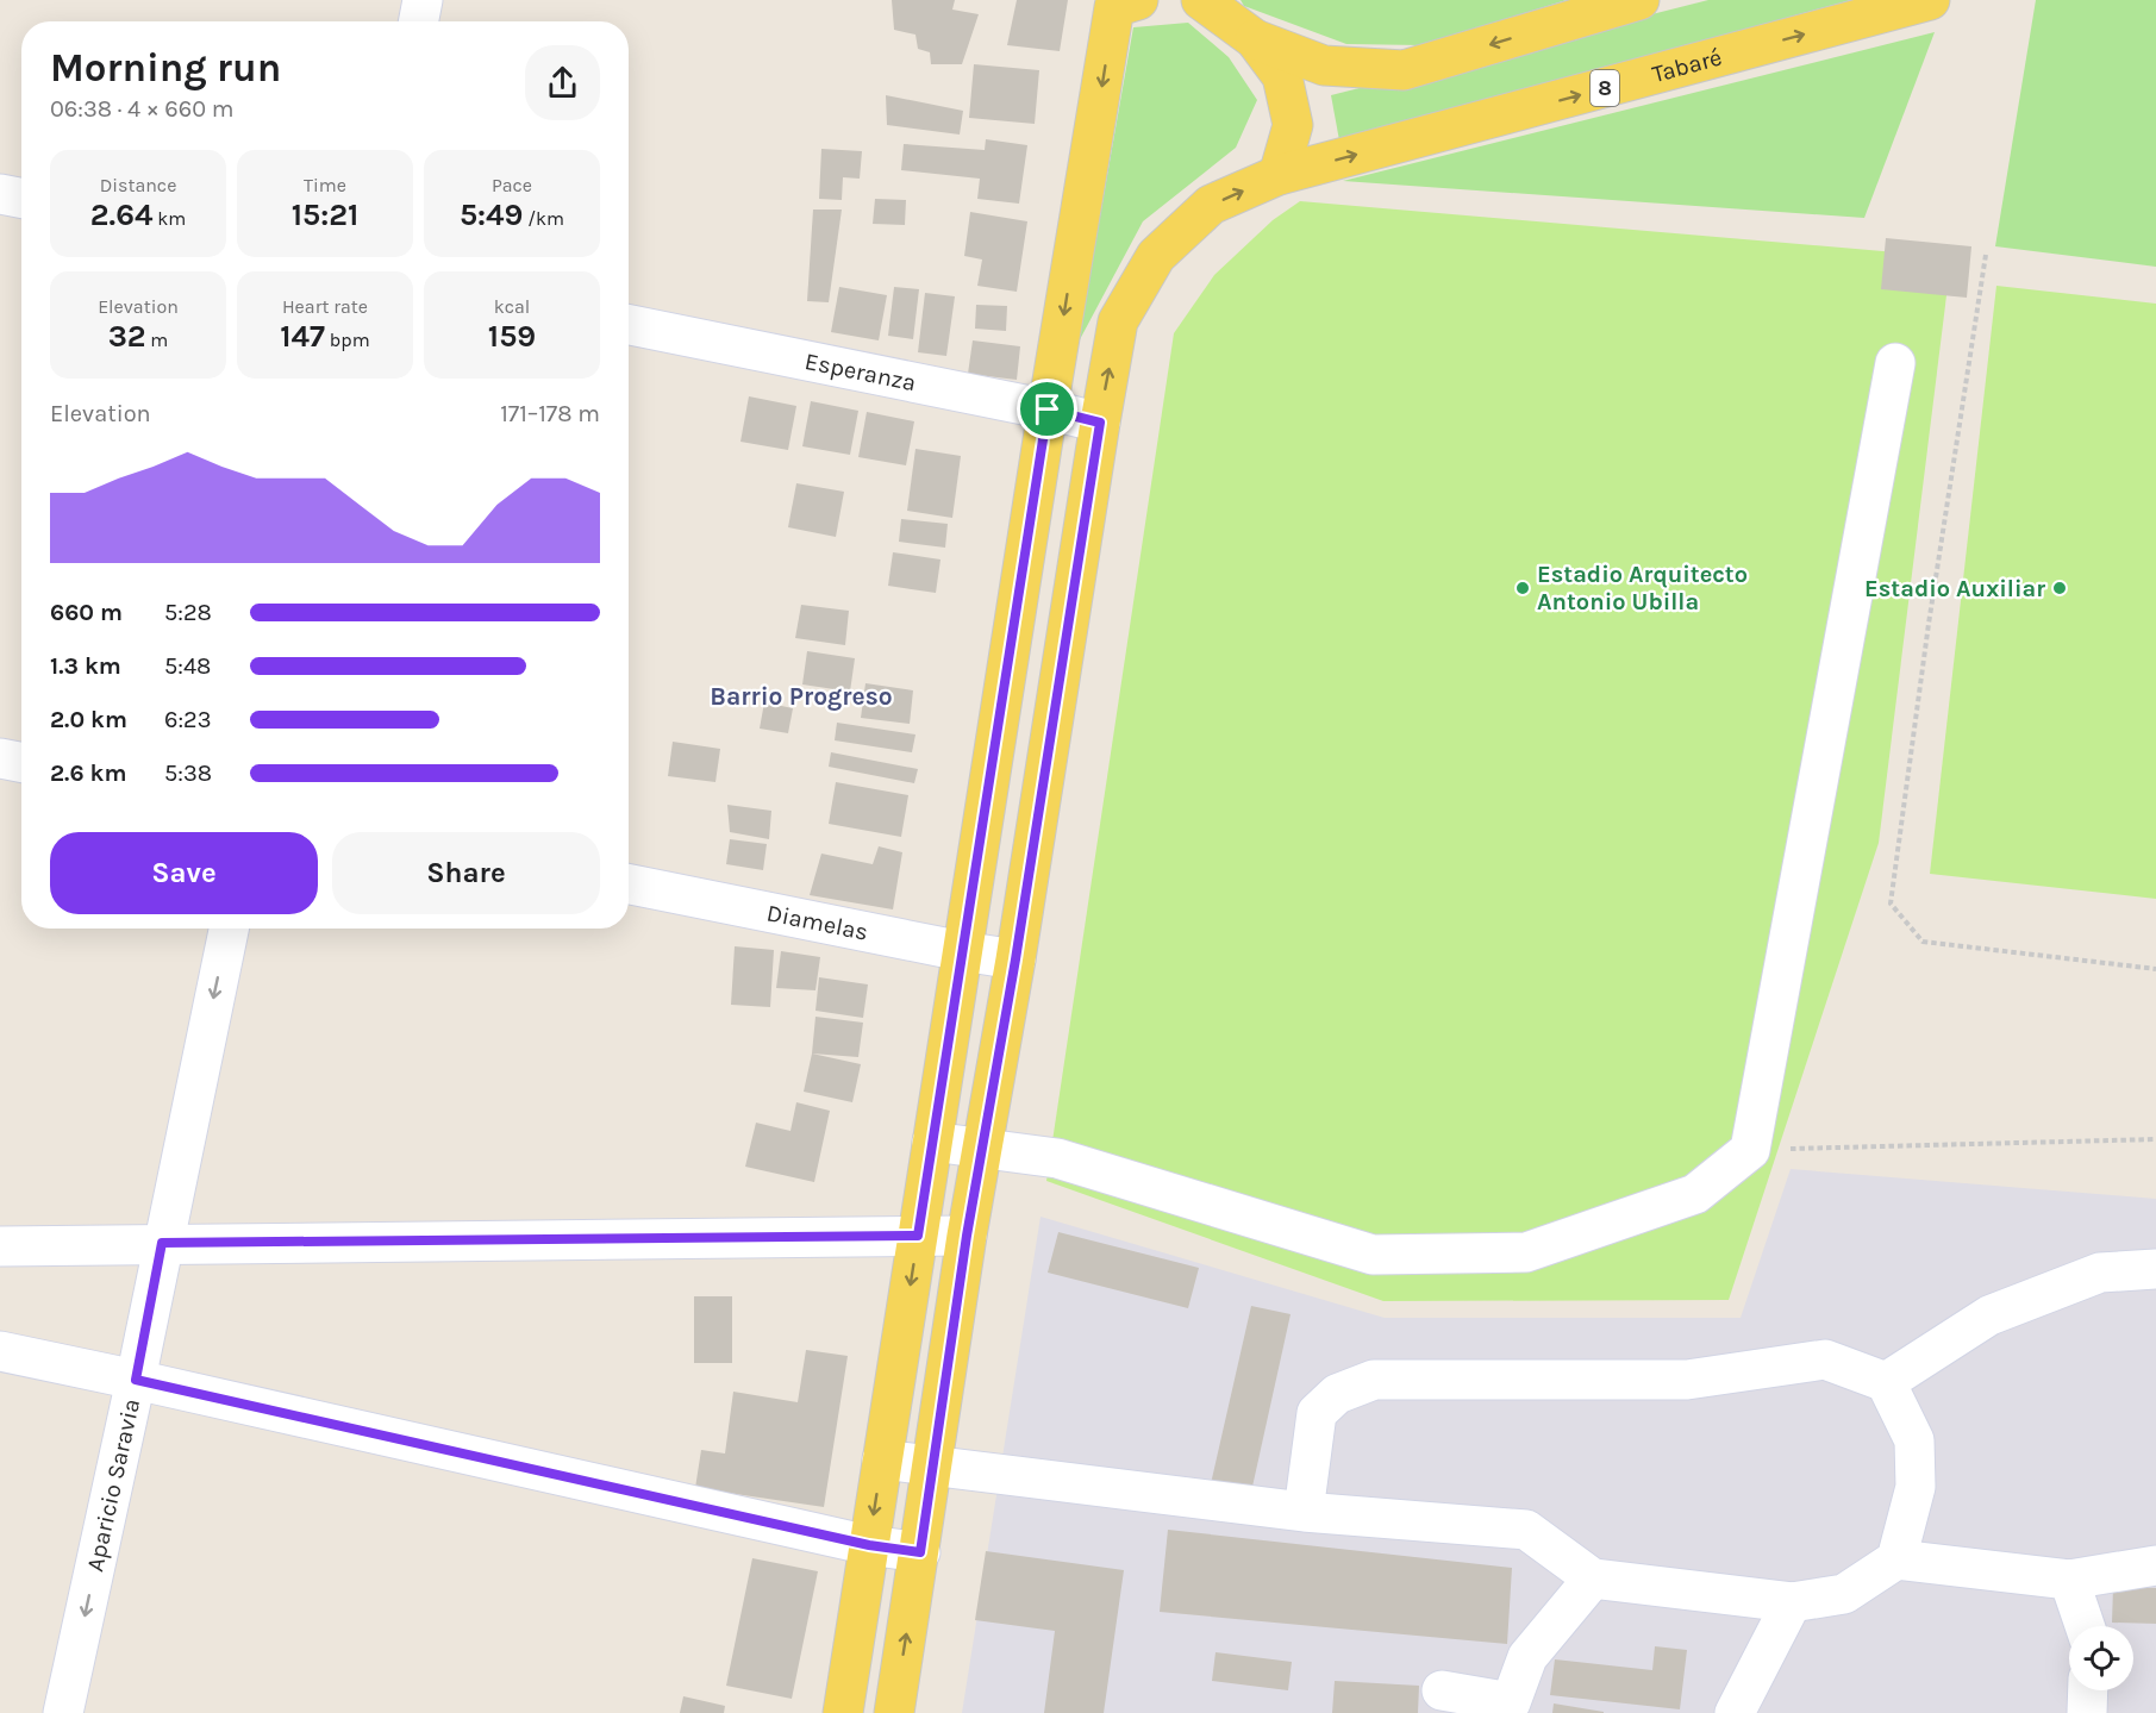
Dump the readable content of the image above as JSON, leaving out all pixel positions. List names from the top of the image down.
{
  "streets": {
    "main road": ["Tabaré", "8"],
    "street": ["Esperanza", "Diamelas", "Aparicio Saravia"]
  },
  "crossings": [
    ["Tabaré", "8"],
    ["8", "Esperanza"],
    ["8", "Diamelas"]
  ],
  "one_way": ["Aparicio Saravia"],
  "districts": ["Barrio Progreso"],
  "places": ["Estadio Arquitecto Antonio Ubilla", "Estadio Auxiliar"],
  "page": {
    "heading": ["Morning run", "06:38 · 4 × 660 m"],
    "stats": [
      ["Distance", "2.64 km"],
      ["Time", "15:21"],
      ["Pace", "5:49 /km"],
      ["Elevation", "32 m"],
      ["Heart rate", "147 bpm"],
      ["kcal", "159"]
    ],
    "chart": ["Elevation", "171–178 m"],
    "list": [
      {
        "name": "660 m",
        "note": "5:28"
      },
      {
        "name": "1.3 km",
        "note": "5:48"
      },
      {
        "name": "2.0 km",
        "note": "6:23"
      },
      {
        "name": "2.6 km",
        "note": "5:38"
      }
    ],
    "buttons": ["Save", "Share"]
  }
}
